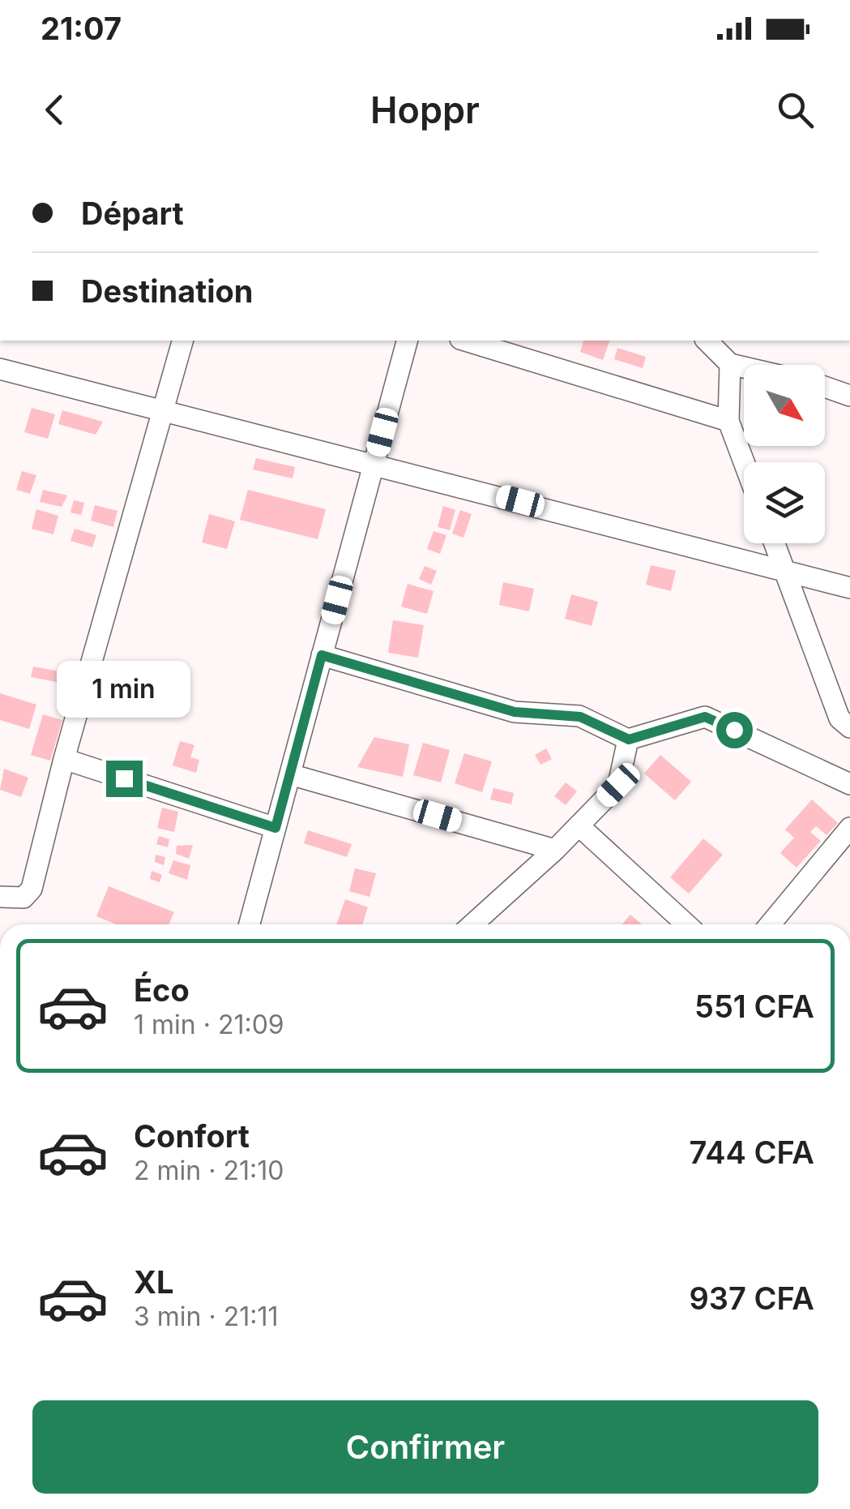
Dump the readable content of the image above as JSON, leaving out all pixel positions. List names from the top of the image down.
{
  "north": "bottom right",
  "page": {
    "status": "21:07",
    "header": "Hoppr",
    "banner": ["Départ", "Destination"],
    "bubble": "1 min",
    "list": [
      {
        "name": "Éco",
        "note": "1 min · 21:09",
        "value": "551 CFA"
      },
      {
        "name": "Confort",
        "note": "2 min · 21:10",
        "value": "744 CFA"
      },
      {
        "name": "XL",
        "note": "3 min · 21:11",
        "value": "937 CFA"
      }
    ],
    "buttons": "Confirmer"
  }
}
